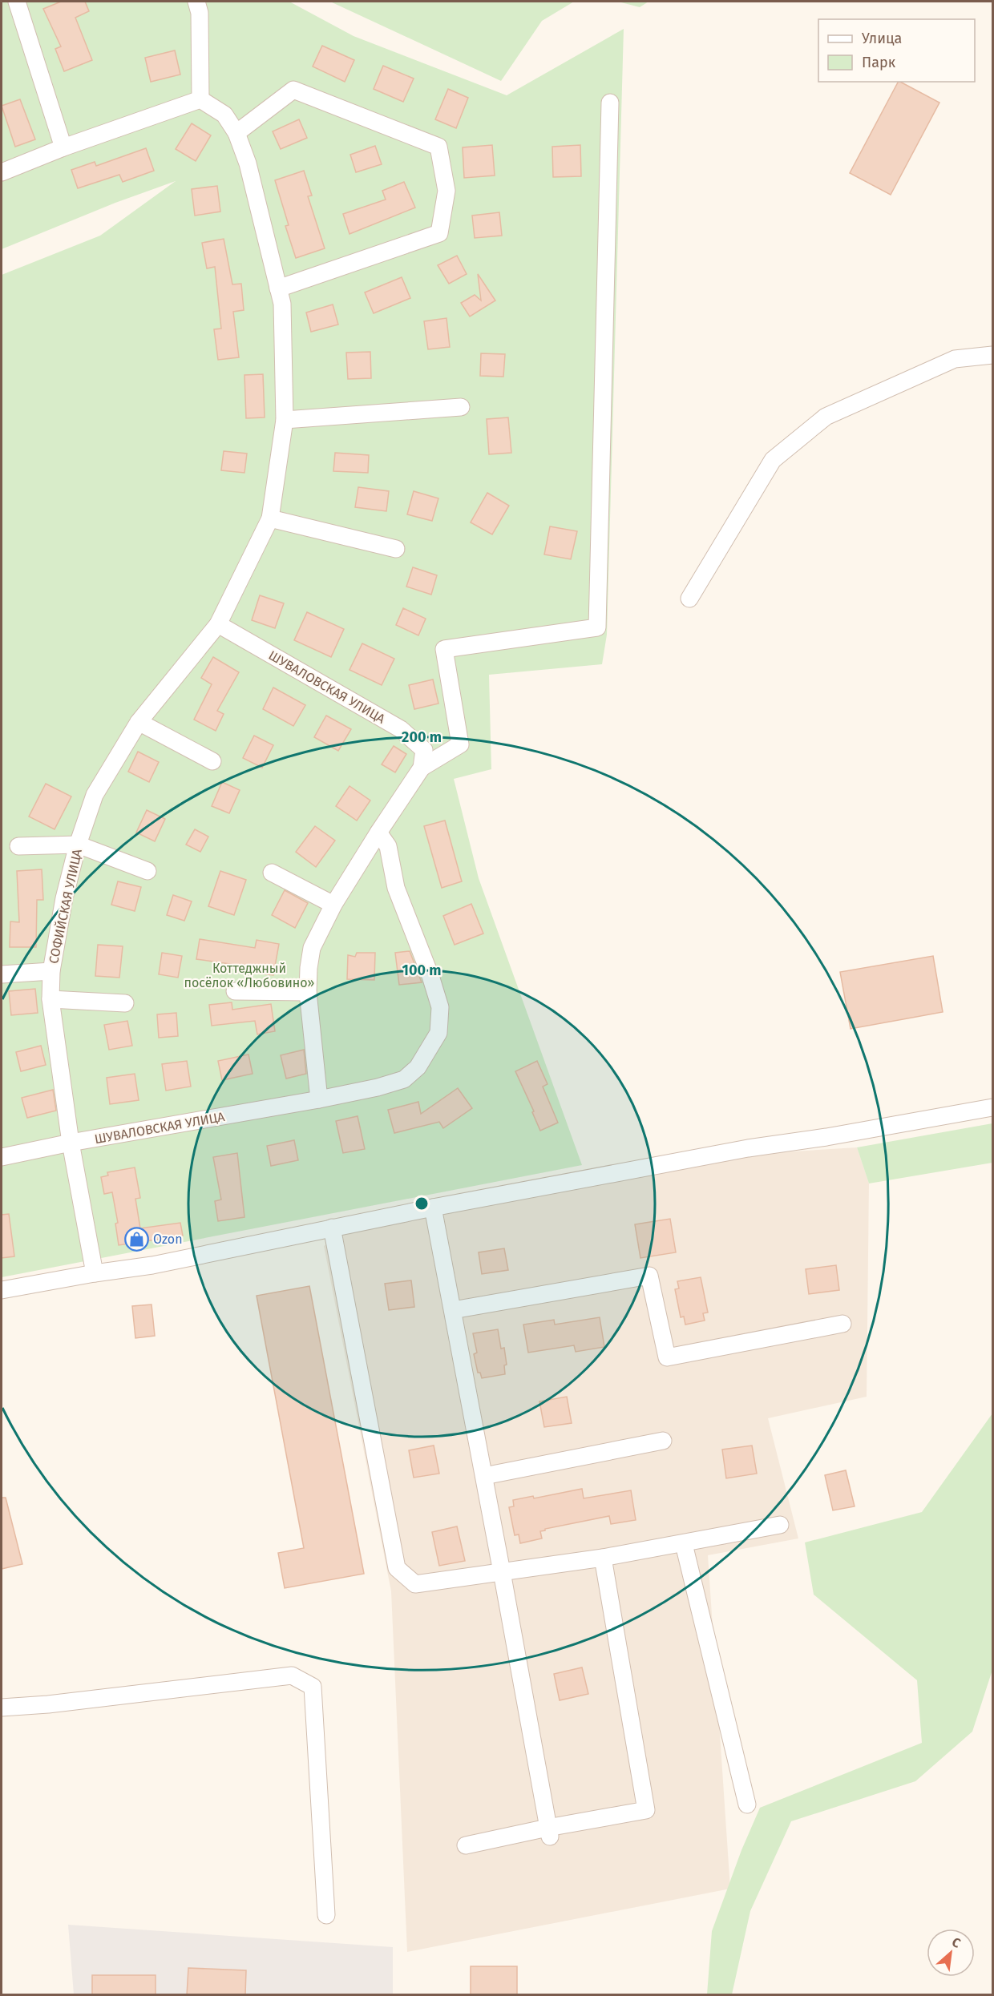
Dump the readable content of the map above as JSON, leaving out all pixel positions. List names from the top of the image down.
{
  "streets": {
    "street": ["ШУВАЛОВСКАЯ УЛИЦА", "СОФИЙСКАЯ УЛИЦА"]
  },
  "crossings": [
    ["ШУВАЛОВСКАЯ УЛИЦА", "СОФИЙСКАЯ УЛИЦА"]
  ],
  "parks": ["Коттеджный посёлок «Любовино»"],
  "places": {
    "shop": ["Ozon"]
  },
  "legend": ["Улица", "Парк"],
  "north": "top right",
  "rings": ["200 m", "100 m"]
}
